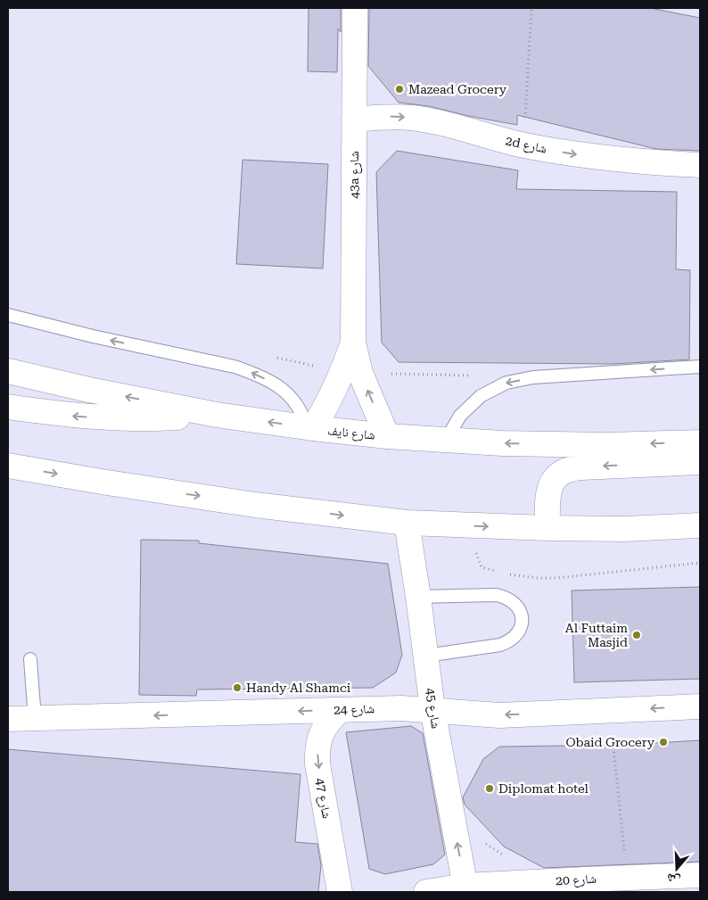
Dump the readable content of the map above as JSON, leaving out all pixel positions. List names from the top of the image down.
{
  "streets": {
    "street": [
      "2d شارع",
      "43a شارع",
      "شارع نايف",
      "شارع 45",
      "شارع 24",
      "شارع 47",
      "شارع 20"
    ]
  },
  "crossings": [
    ["2d شارع", "43a شارع"],
    ["43a شارع", "شارع نايف"],
    ["شارع 45", "شارع 24"],
    ["شارع 45", "شارع 20"],
    ["شارع 24", "شارع 47"]
  ],
  "one_way": ["2d شارع", "شارع 45", "شارع 47"],
  "places": [
    "Mazead Grocery",
    "Al Futtaim Masjid",
    "Handy Al Shamci",
    "Obaid Grocery",
    "Diplomat hotel"
  ],
  "north": "bottom"
}
